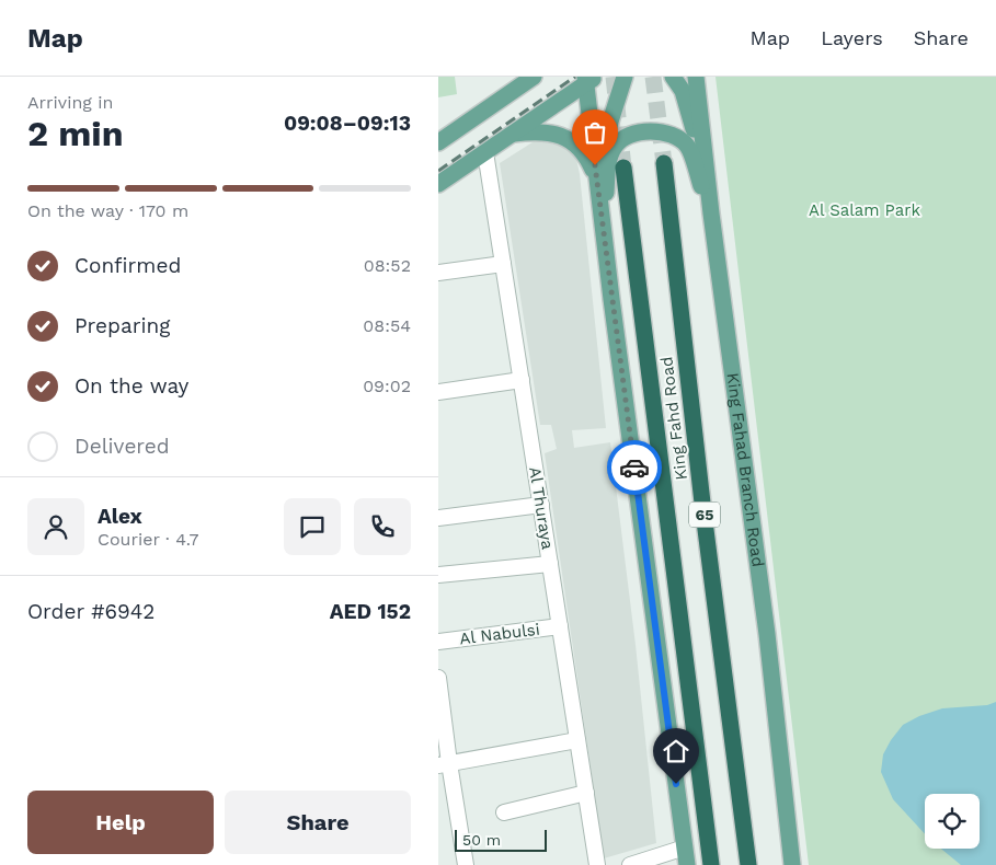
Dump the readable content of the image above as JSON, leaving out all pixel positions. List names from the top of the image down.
{
  "streets": {
    "highway": ["King Fahd Road", "65"],
    "main road": ["King Fahad Branch Road"],
    "street": ["Al Thuraya", "Al Nabulsi"]
  },
  "crossings": [
    ["Al Thuraya", "Al Nabulsi"]
  ],
  "parks": ["Al Salam Park"],
  "scale_bar": "50 m",
  "page": {
    "header": "Map",
    "nav": ["Map", "Layers", "Share"],
    "heading": ["2 min", "Arriving in", "09:08–09:13"],
    "panel": [
      "Alex",
      "Courier · 4.7",
      "Order #6942",
      "AED 152"
    ],
    "bar": "On the way · 170 m",
    "list": [
      ["Confirmed", "08:52"],
      ["Preparing", "08:54"],
      ["On the way", "09:02"],
      "Delivered"
    ],
    "buttons": ["Help", "Share"],
    "scale": "50 m"
  }
}
